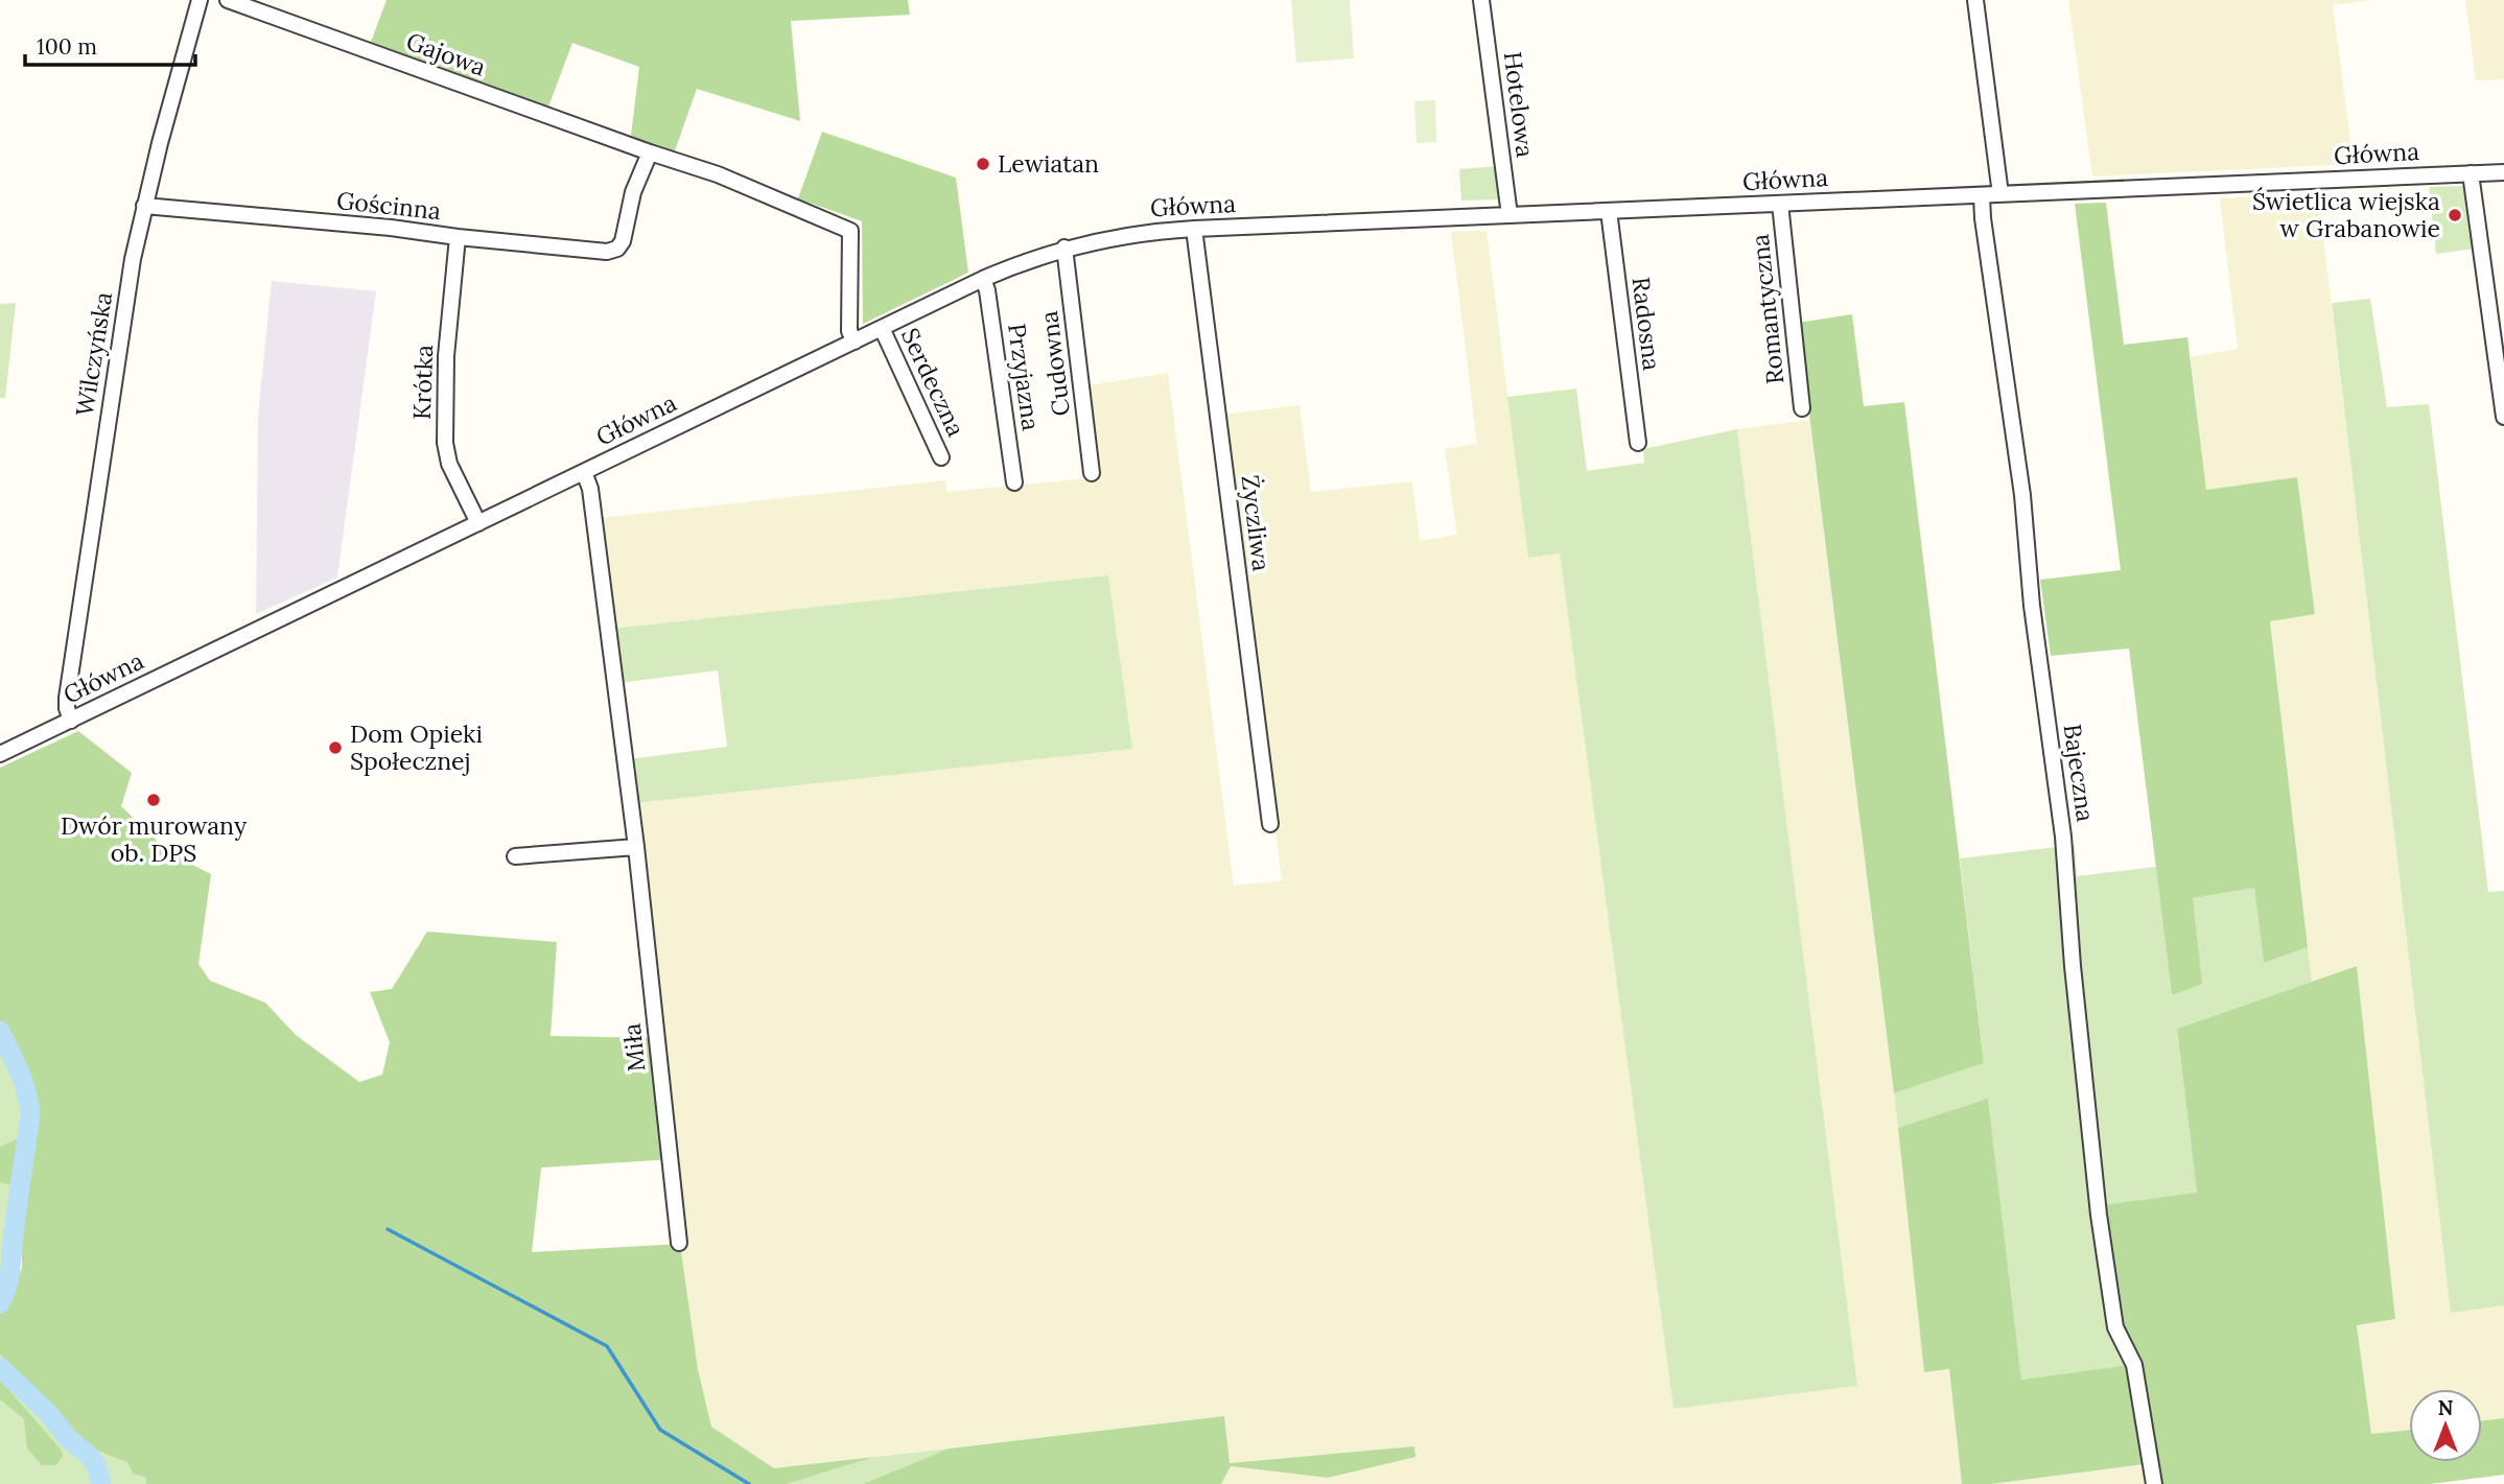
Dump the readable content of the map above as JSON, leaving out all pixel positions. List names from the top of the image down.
{
  "streets": {
    "street": [
      "Gajowa",
      "Hotelowa",
      "Główna",
      "Gościnna",
      "Romantyczna",
      "Radosna",
      "Wilczyńska",
      "Cudowna",
      "Przyjazna",
      "Krótka",
      "Serdeczna",
      "Życzliwa",
      "Bajeczna",
      "Miła"
    ]
  },
  "crossings": [
    ["Gajowa", "Główna"],
    ["Gajowa", "Gościnna"],
    ["Hotelowa", "Główna"],
    ["Główna", "Romantyczna"],
    ["Główna", "Radosna"],
    ["Główna", "Wilczyńska"],
    ["Główna", "Cudowna"],
    ["Główna", "Przyjazna"],
    ["Główna", "Krótka"],
    ["Główna", "Serdeczna"],
    ["Główna", "Życzliwa"],
    ["Główna", "Bajeczna"],
    ["Główna", "Miła"],
    ["Gościnna", "Wilczyńska"],
    ["Gościnna", "Krótka"]
  ],
  "places": [
    "Lewiatan",
    "Świetlica wiejska w Grabanowie",
    "Dom Opieki Społecznej",
    "Dwór murowany ob. DPS"
  ],
  "scale_bar": "100 m",
  "north": "top"
}
